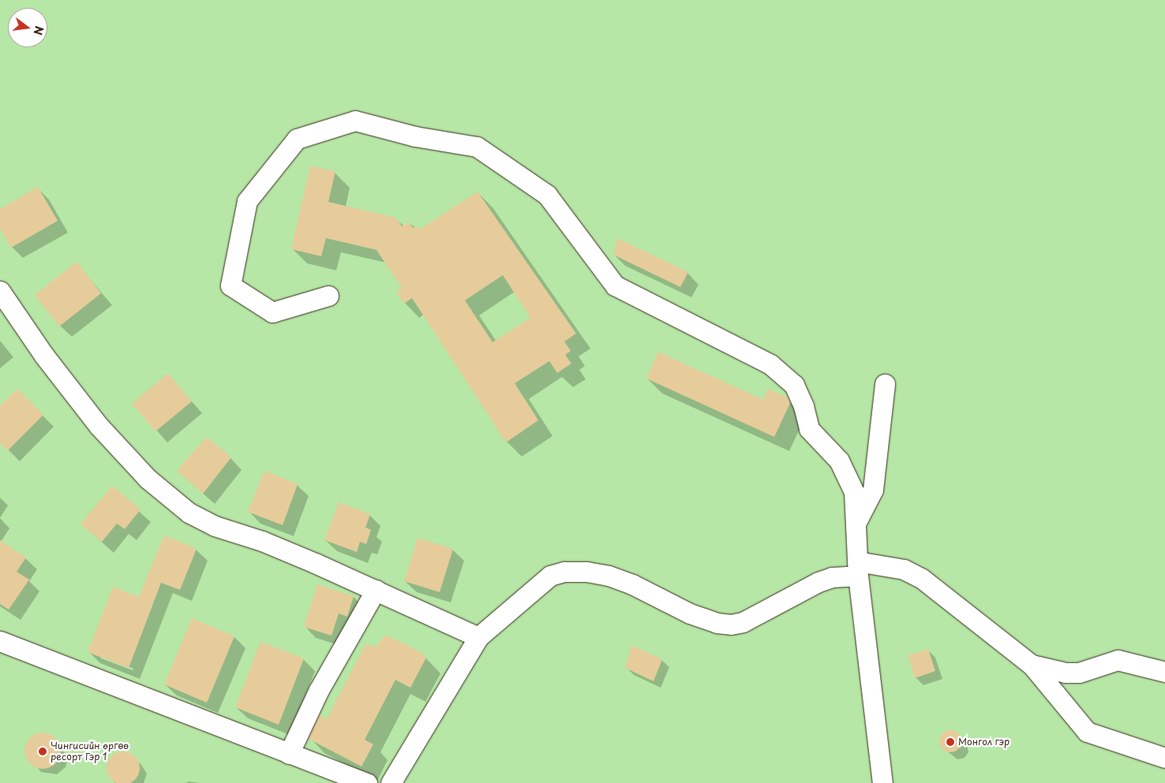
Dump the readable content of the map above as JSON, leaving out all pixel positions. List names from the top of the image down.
{
  "places": ["Монгол гэр", "Чингисийн өргөө ресорт Гэр 1"],
  "north": "right"
}
